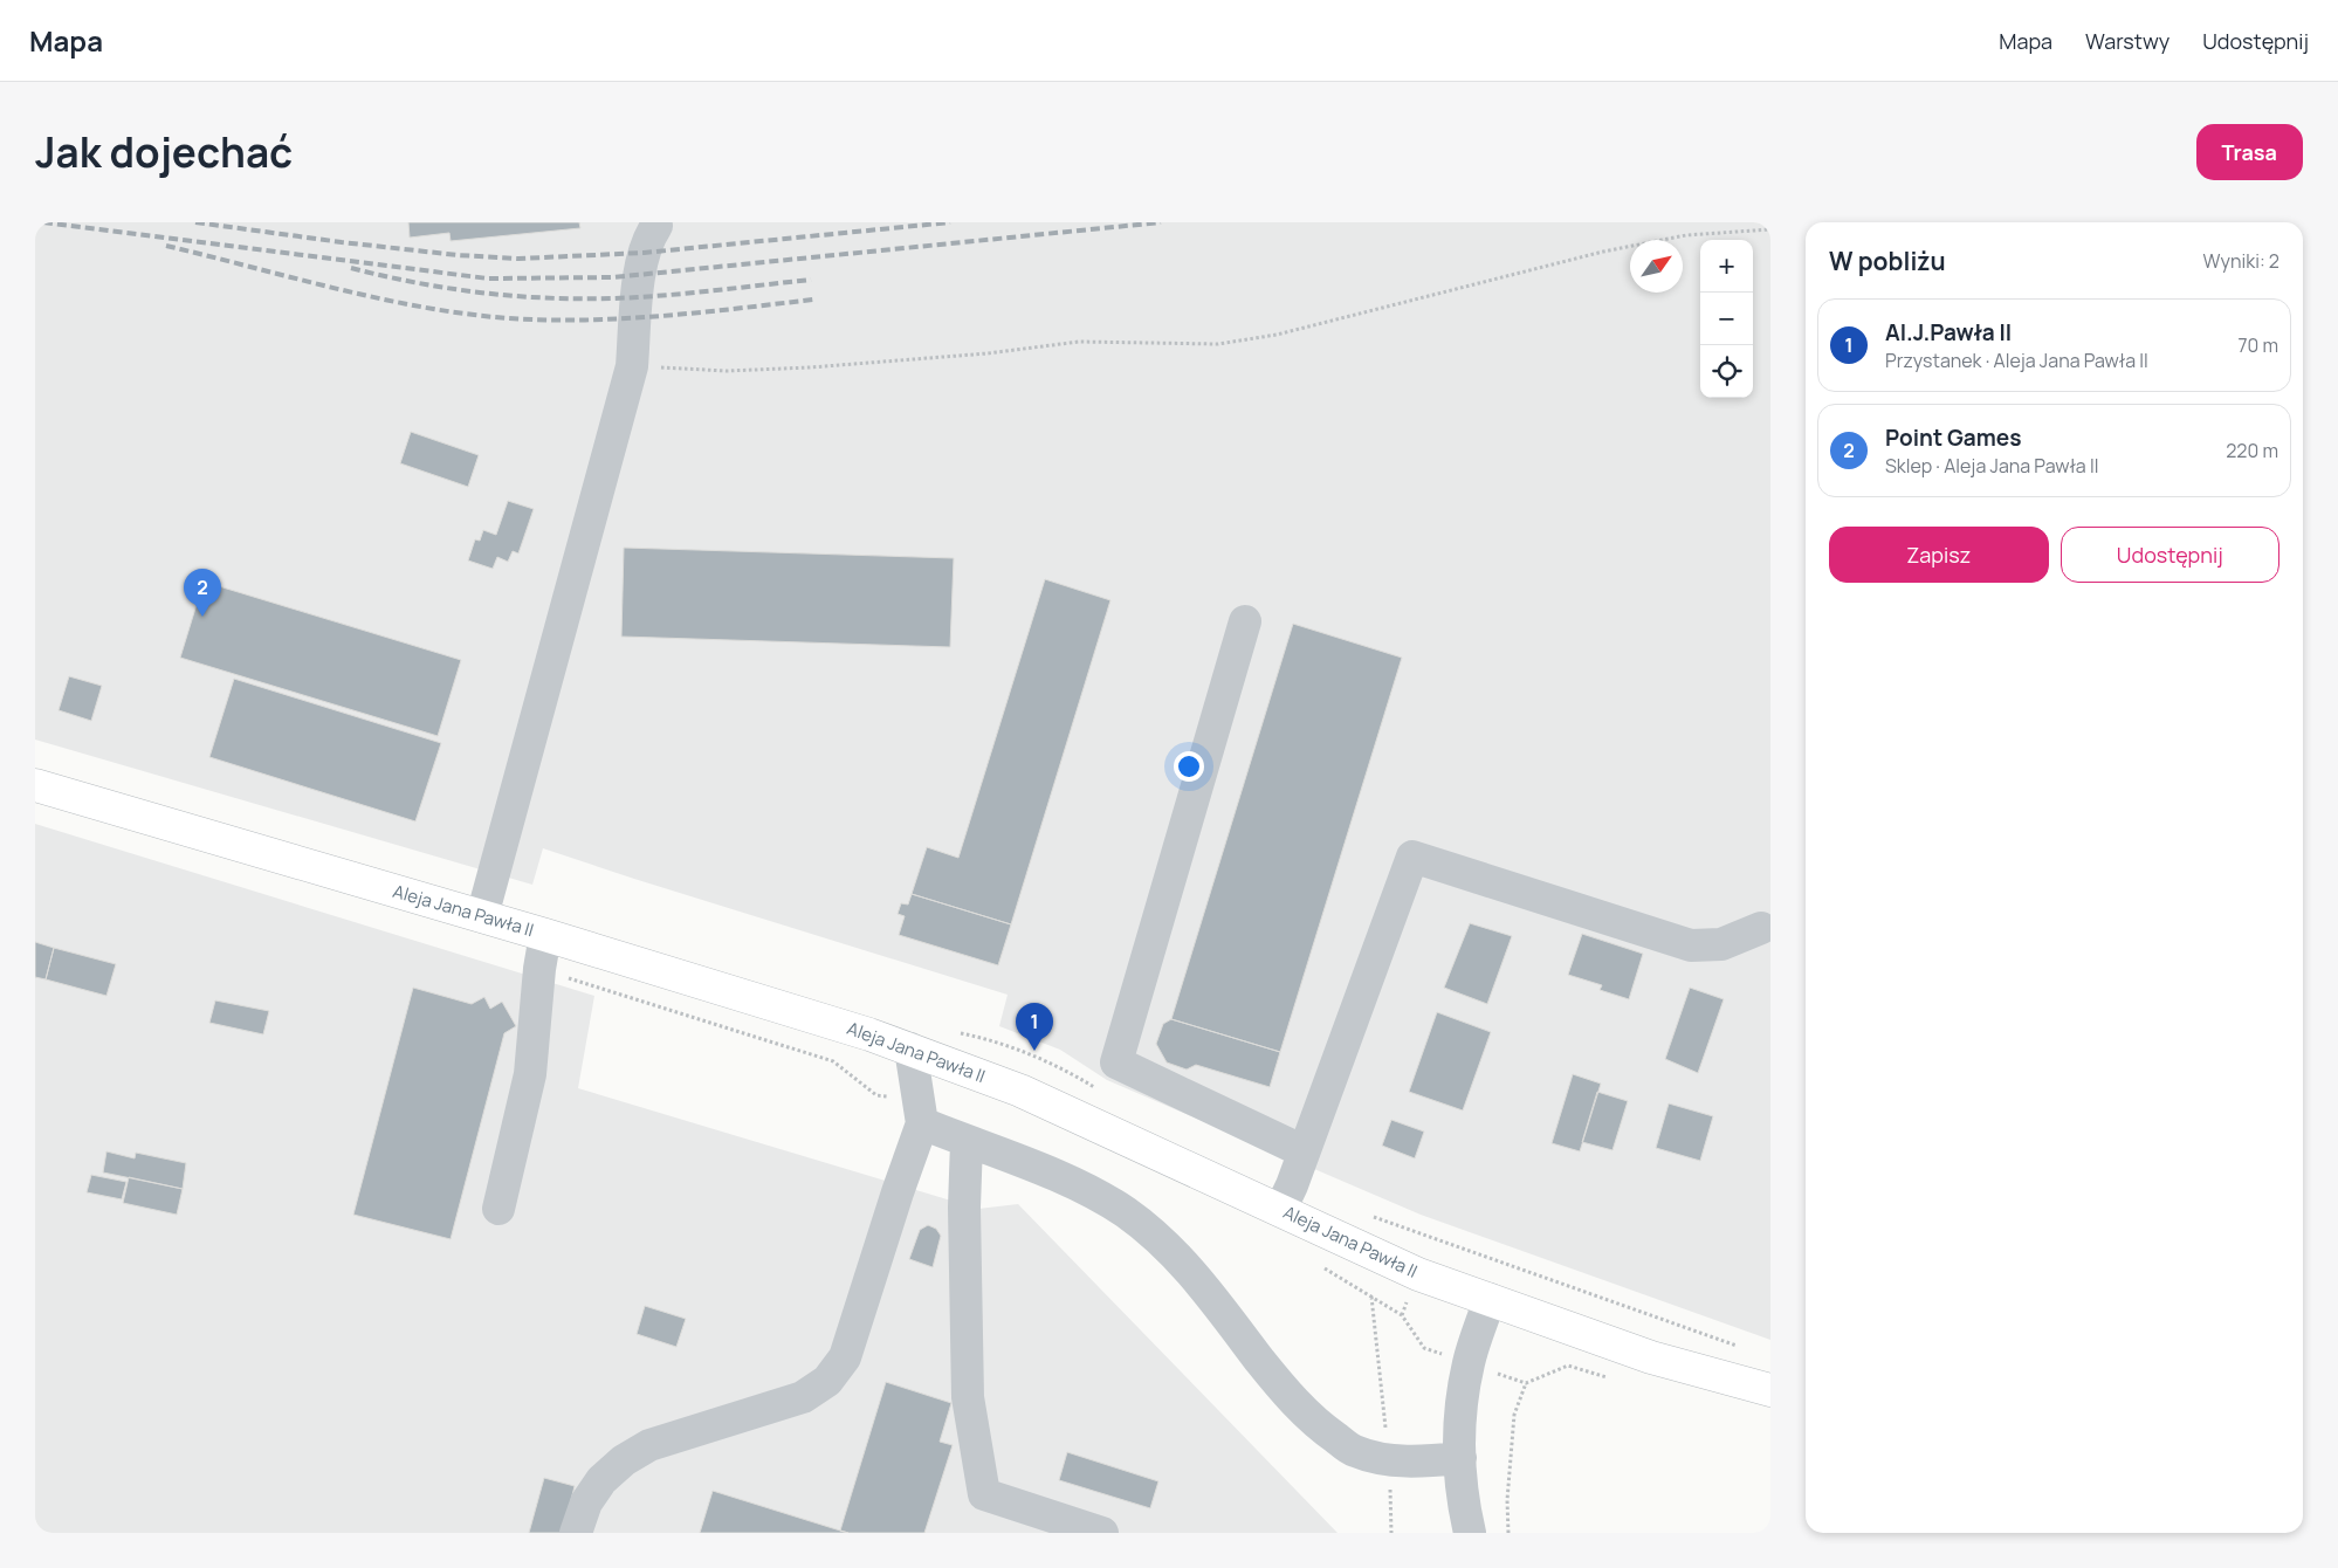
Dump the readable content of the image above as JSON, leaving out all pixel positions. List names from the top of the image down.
{
  "streets": {
    "main road": ["Aleja Jana Pawła II"]
  },
  "north": "top right",
  "page": {
    "header": "Mapa",
    "nav": ["Mapa", "Warstwy", "Udostępnij"],
    "title": "Jak dojechać",
    "buttons": [
      "Trasa",
      ["Zapisz", "Udostępnij"]
    ],
    "heading": ["W pobliżu", "Wyniki: 2"],
    "map_buttons": ["+", "−"],
    "list": [
      {
        "mark": "1",
        "name": "Al.J.Pawła II",
        "note": "Przystanek · Aleja Jana Pawła II",
        "value": "70 m"
      },
      {
        "mark": "2",
        "name": "Point Games",
        "note": "Sklep · Aleja Jana Pawła II",
        "value": "220 m"
      }
    ],
    "pins": ["2", "1"]
  }
}
